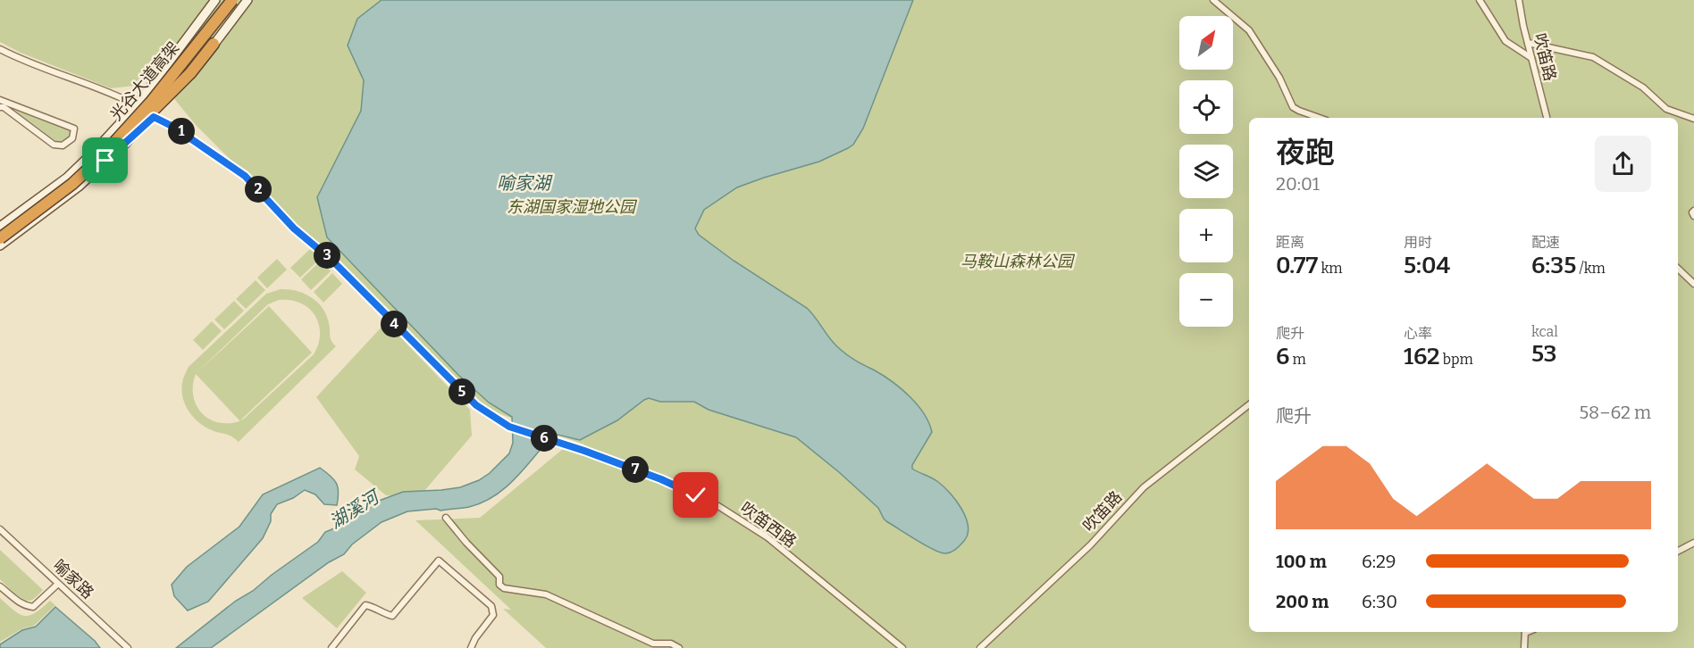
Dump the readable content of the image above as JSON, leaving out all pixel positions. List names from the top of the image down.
{
  "streets": {
    "highway": ["光谷大道高架"],
    "street": ["吹笛路", "吹笛西路", "喻家路"]
  },
  "water": ["喻家湖", "湖溪河"],
  "parks": ["东湖国家湿地公园", "马鞍山森林公园"],
  "north": "top right",
  "page": {
    "map_buttons": ["+", "−"],
    "pins": [
      "1",
      "2",
      "3",
      "4",
      "5",
      "6",
      "7"
    ],
    "heading": ["夜跑", "20:01"],
    "stats": [
      ["距离", "0.77 km"],
      ["用时", "5:04"],
      ["配速", "6:35 /km"],
      ["爬升", "6 m"],
      ["心率", "162 bpm"],
      ["kcal", "53"]
    ],
    "chart": ["爬升", "58–62 m"],
    "list": [
      {
        "name": "100 m",
        "note": "6:29"
      },
      {
        "name": "200 m",
        "note": "6:30"
      }
    ]
  }
}
